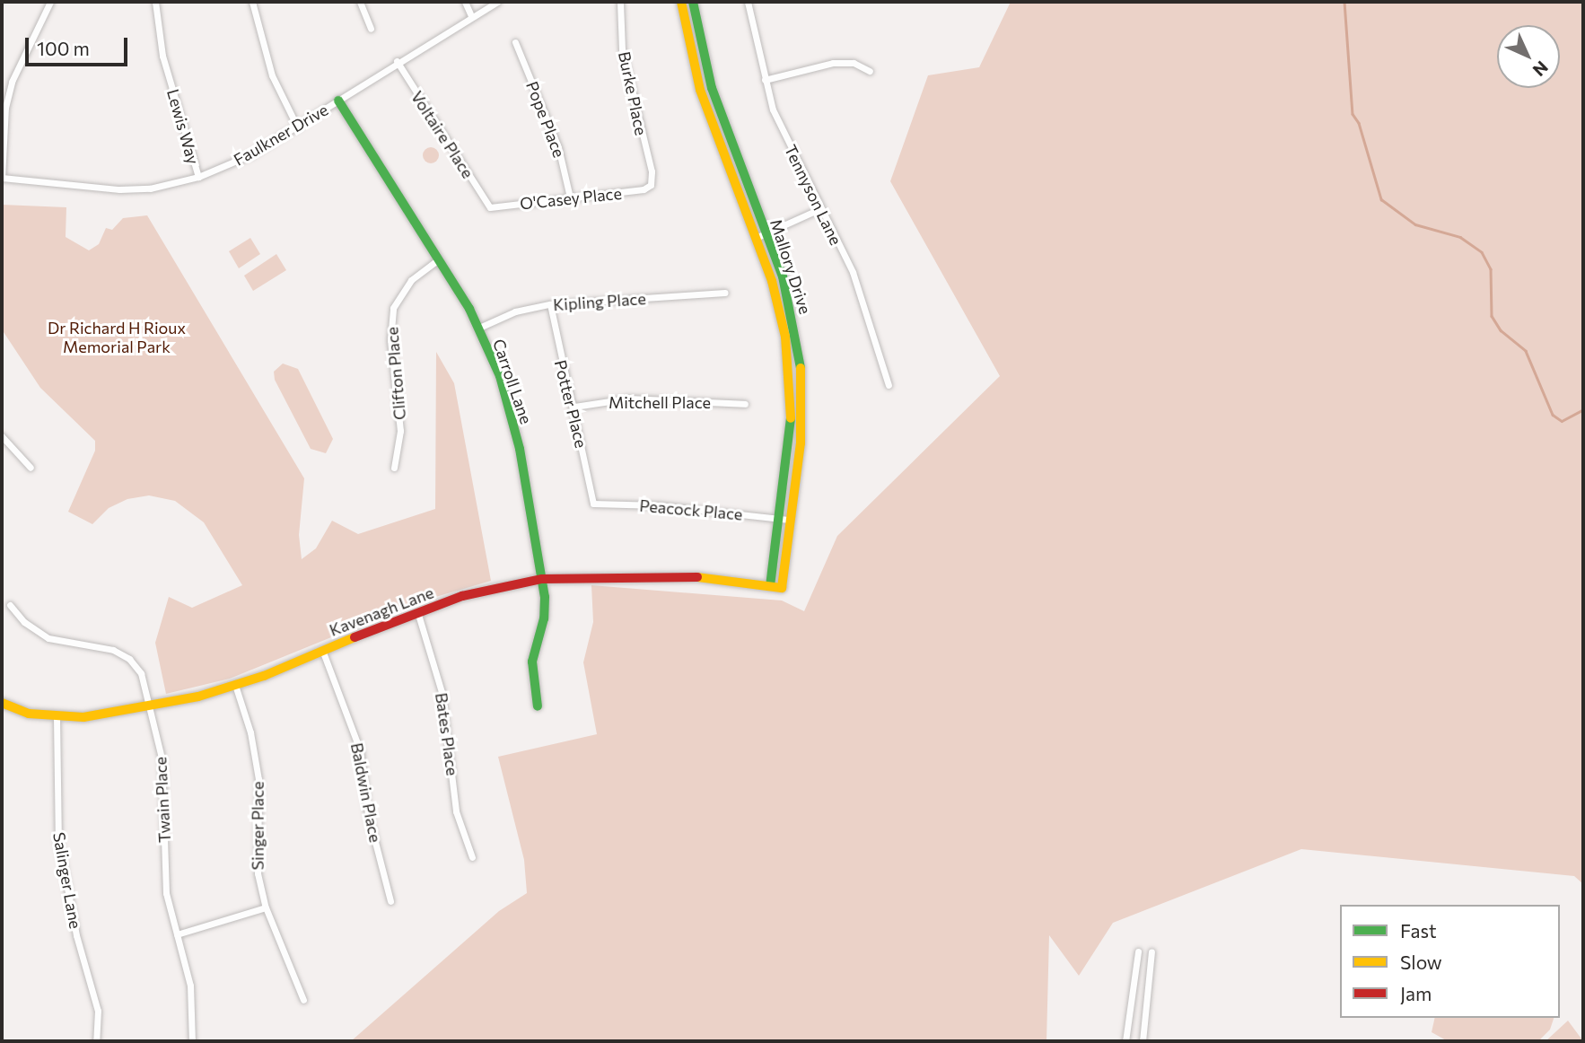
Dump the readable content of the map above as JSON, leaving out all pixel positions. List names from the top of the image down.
{
  "streets": {
    "main road": ["Mallory Drive", "Carroll Lane", "Kavenagh Lane"],
    "street": [
      "Burke Place",
      "Pope Place",
      "Lewis Way",
      "Faulkner Drive",
      "Voltaire Place",
      "Tennyson Lane",
      "O'Casey Place",
      "Kipling Place",
      "Clifton Place",
      "Mitchell Place",
      "Potter Place",
      "Peacock Place",
      "Bates Place",
      "Baldwin Place",
      "Twain Place",
      "Singer Place",
      "Salinger Lane"
    ]
  },
  "crossings": [
    ["Burke Place", "O'Casey Place"],
    ["Pope Place", "O'Casey Place"],
    ["Lewis Way", "Faulkner Drive"],
    ["Faulkner Drive", "Voltaire Place"],
    ["Faulkner Drive", "Carroll Lane"],
    ["Voltaire Place", "O'Casey Place"],
    ["Mallory Drive", "Peacock Place"],
    ["Mallory Drive", "Kavenagh Lane"],
    ["Kipling Place", "Carroll Lane"],
    ["Kipling Place", "Potter Place"],
    ["Clifton Place", "Carroll Lane"],
    ["Carroll Lane", "Kavenagh Lane"],
    ["Mitchell Place", "Potter Place"],
    ["Potter Place", "Peacock Place"],
    ["Kavenagh Lane", "Bates Place"],
    ["Kavenagh Lane", "Baldwin Place"],
    ["Kavenagh Lane", "Twain Place"],
    ["Kavenagh Lane", "Singer Place"],
    ["Kavenagh Lane", "Salinger Lane"]
  ],
  "parks": ["Dr Richard H Rioux Memorial Park"],
  "legend": ["Fast", "Slow", "Jam"],
  "scale_bar": "100 m",
  "north": "bottom right"
}
